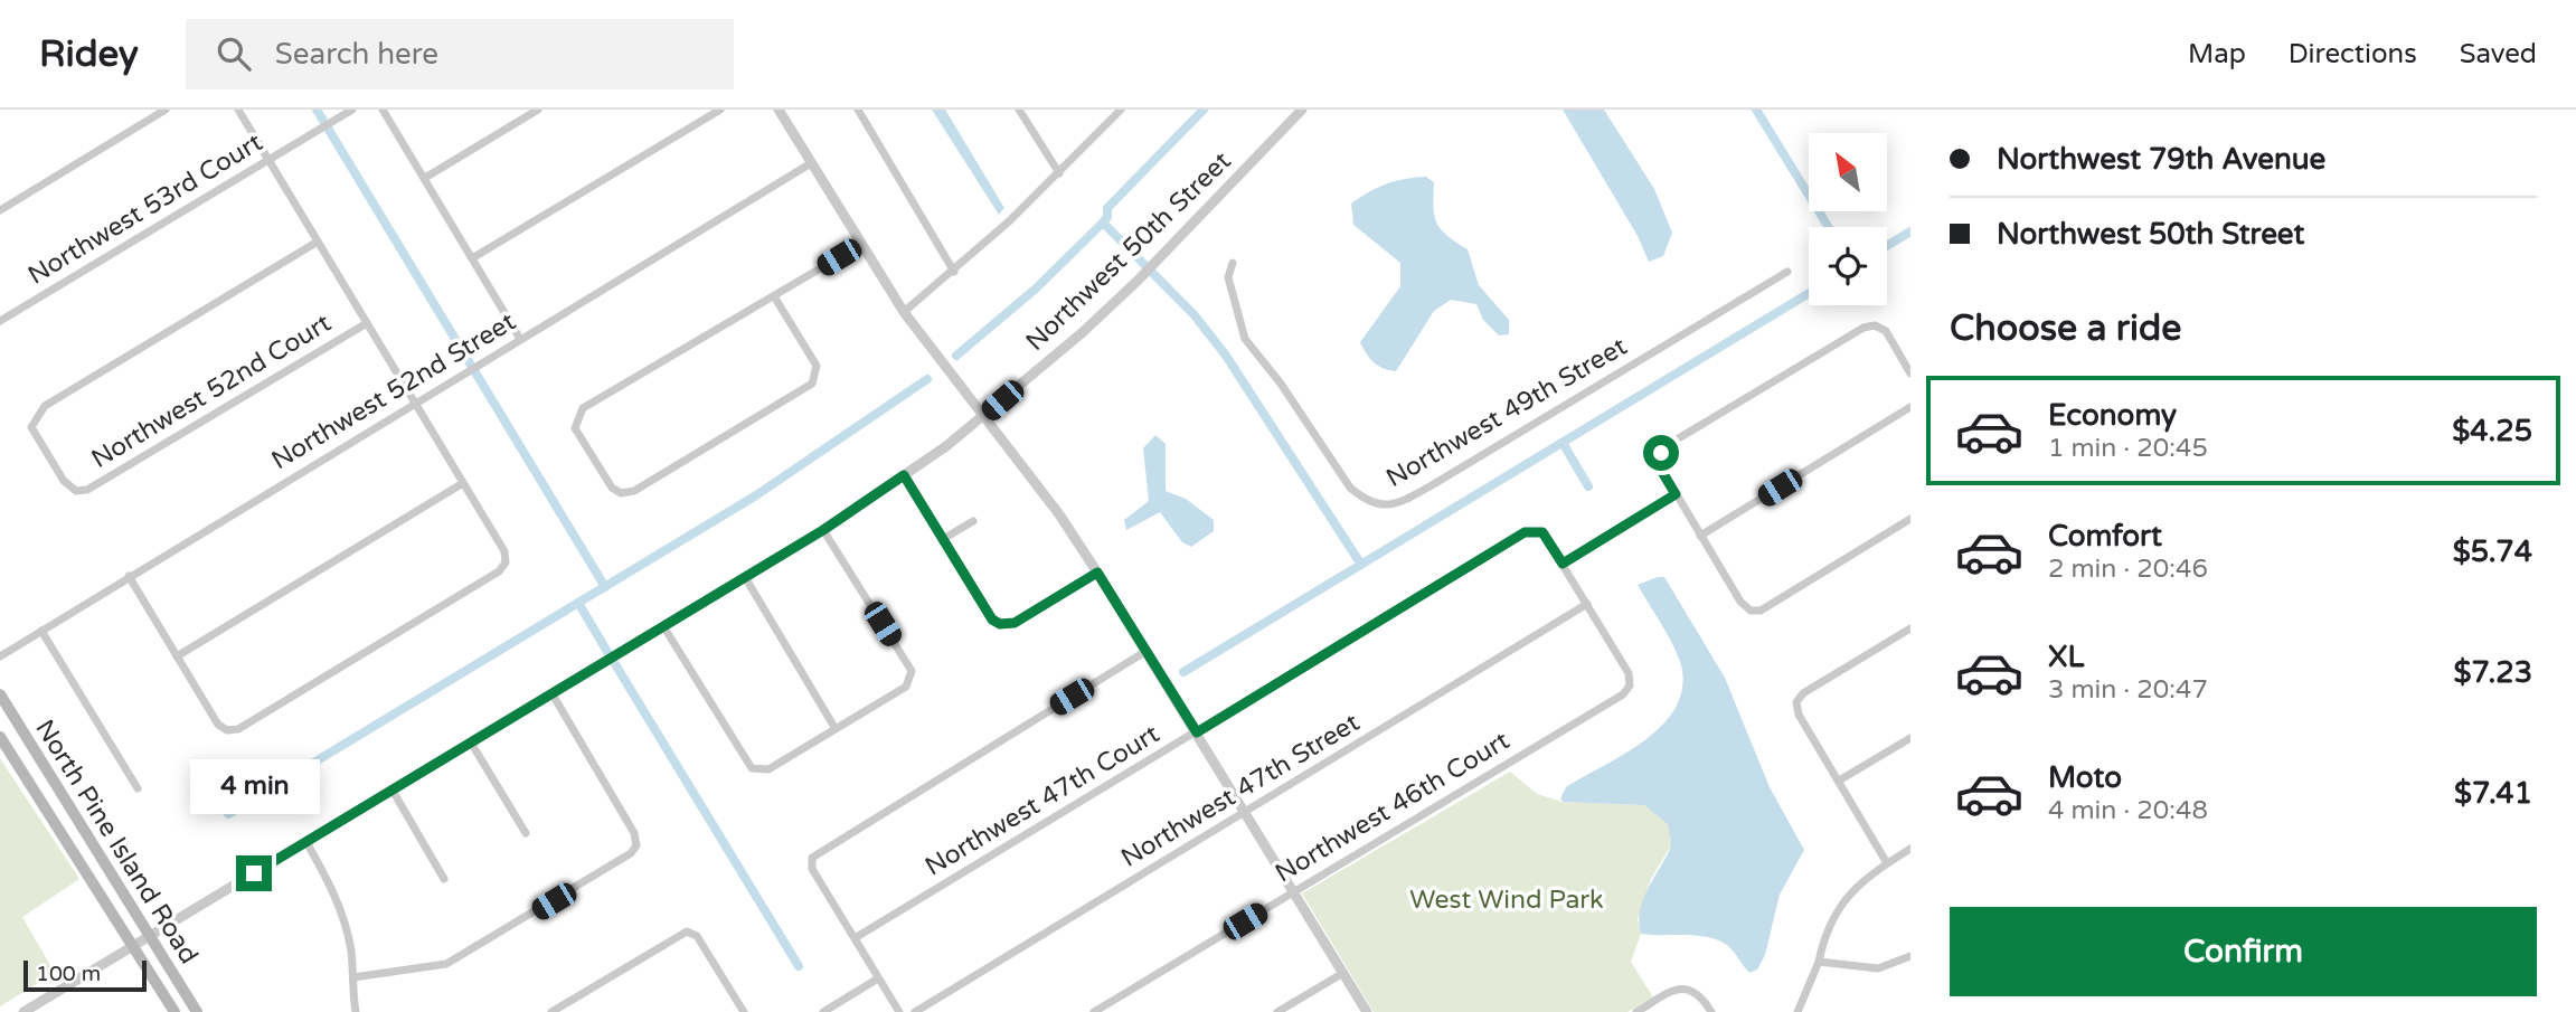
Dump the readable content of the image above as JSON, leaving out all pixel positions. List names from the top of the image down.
{
  "streets": {
    "main road": ["North Pine Island Road"],
    "street": [
      "Northwest 53rd Court",
      "Northwest 50th Street",
      "Northwest 52nd Court",
      "Northwest 52nd Street",
      "Northwest 49th Street",
      "Northwest 47th Street",
      "Northwest 47th Court",
      "Northwest 46th Court"
    ]
  },
  "crossings": [
    ["Northwest 50th Street", "North Pine Island Road"],
    ["Northwest 47th Street", "Northwest 46th Court"]
  ],
  "parks": ["West Wind Park"],
  "scale_bar": "100 m",
  "north": "top left",
  "page": {
    "header": "Ridey",
    "search": "Search here",
    "nav": ["Map", "Directions", "Saved"],
    "banner": ["Northwest 79th Avenue", "Northwest 50th Street"],
    "heading": "Choose a ride",
    "list": [
      {
        "name": "Economy",
        "note": "1 min · 20:45",
        "value": "$4.25"
      },
      {
        "name": "Comfort",
        "note": "2 min · 20:46",
        "value": "$5.74"
      },
      {
        "name": "XL",
        "note": "3 min · 20:47",
        "value": "$7.23"
      },
      {
        "name": "Moto",
        "note": "4 min · 20:48",
        "value": "$7.41"
      }
    ],
    "bubble": "4 min",
    "buttons": "Confirm",
    "scale": "100 m"
  }
}
